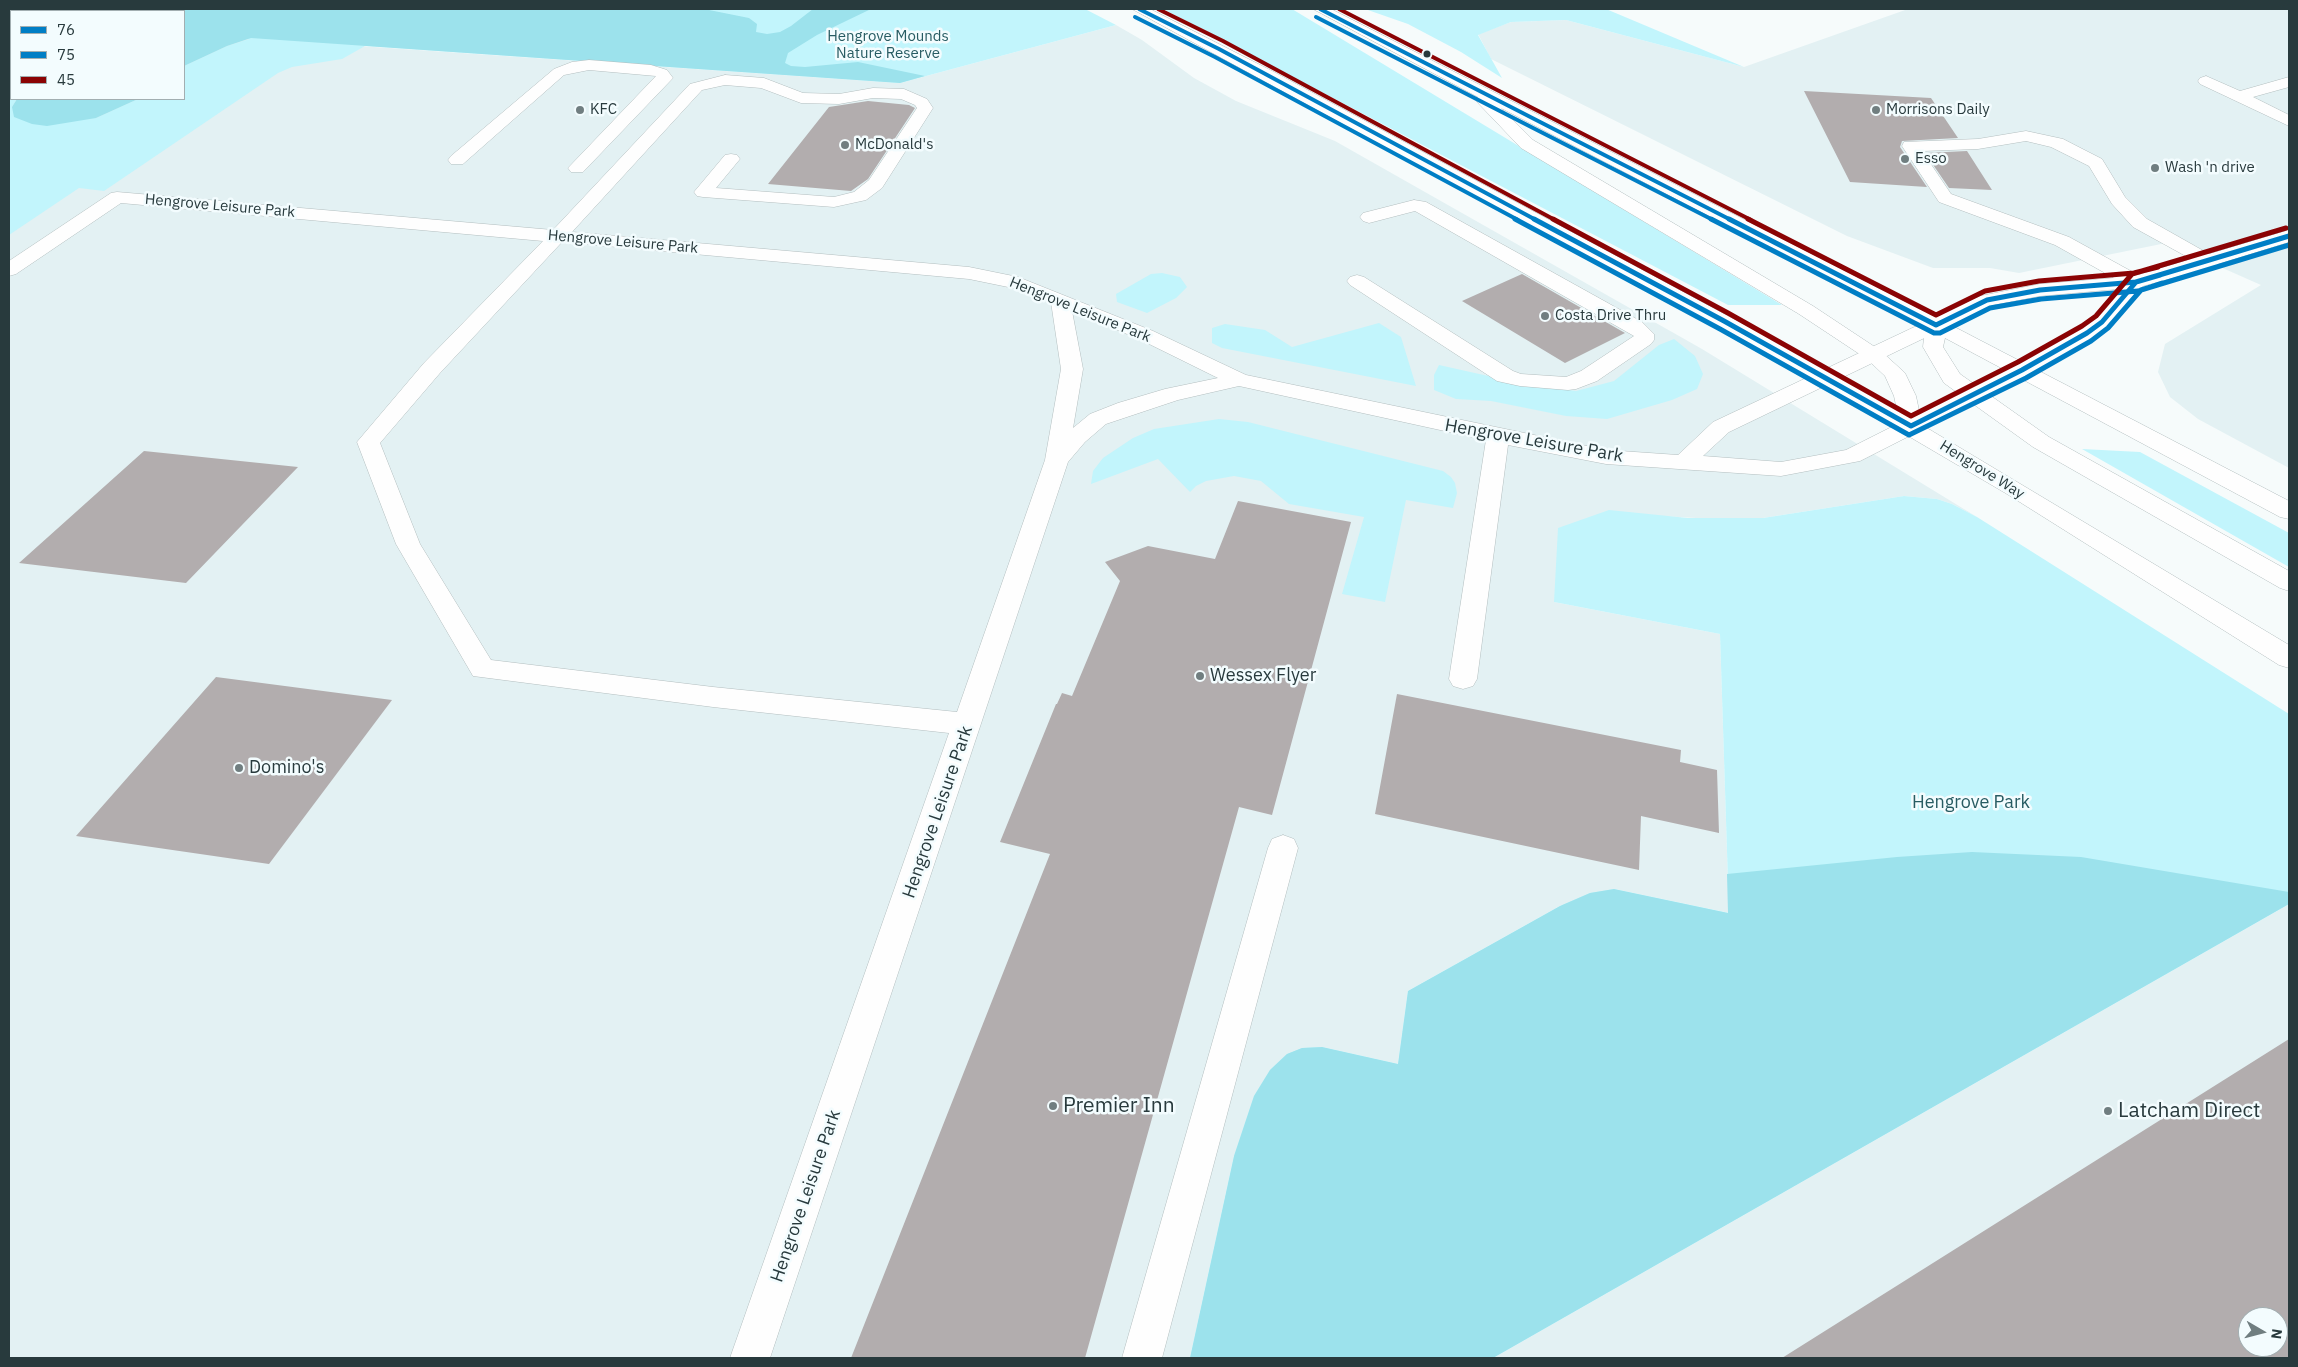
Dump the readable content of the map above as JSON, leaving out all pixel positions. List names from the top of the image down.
{
  "streets": {
    "main road": ["Hengrove Leisure Park", "Hengrove Way"]
  },
  "crossings": [
    ["Hengrove Leisure Park", "Hengrove Way"]
  ],
  "parks": ["Hengrove Mounds Nature Reserve", "Hengrove Park"],
  "places": [
    "KFC",
    "Morrisons Daily",
    "McDonald's",
    "Esso",
    "Wash 'n drive",
    "Costa Drive Thru",
    "Wessex Flyer",
    "Domino's",
    "Premier Inn",
    "Latcham Direct"
  ],
  "lines": ["transit line 76", "transit line 45", "transit line 75"],
  "legend": ["76", "75", "45"],
  "north": "right"
}
